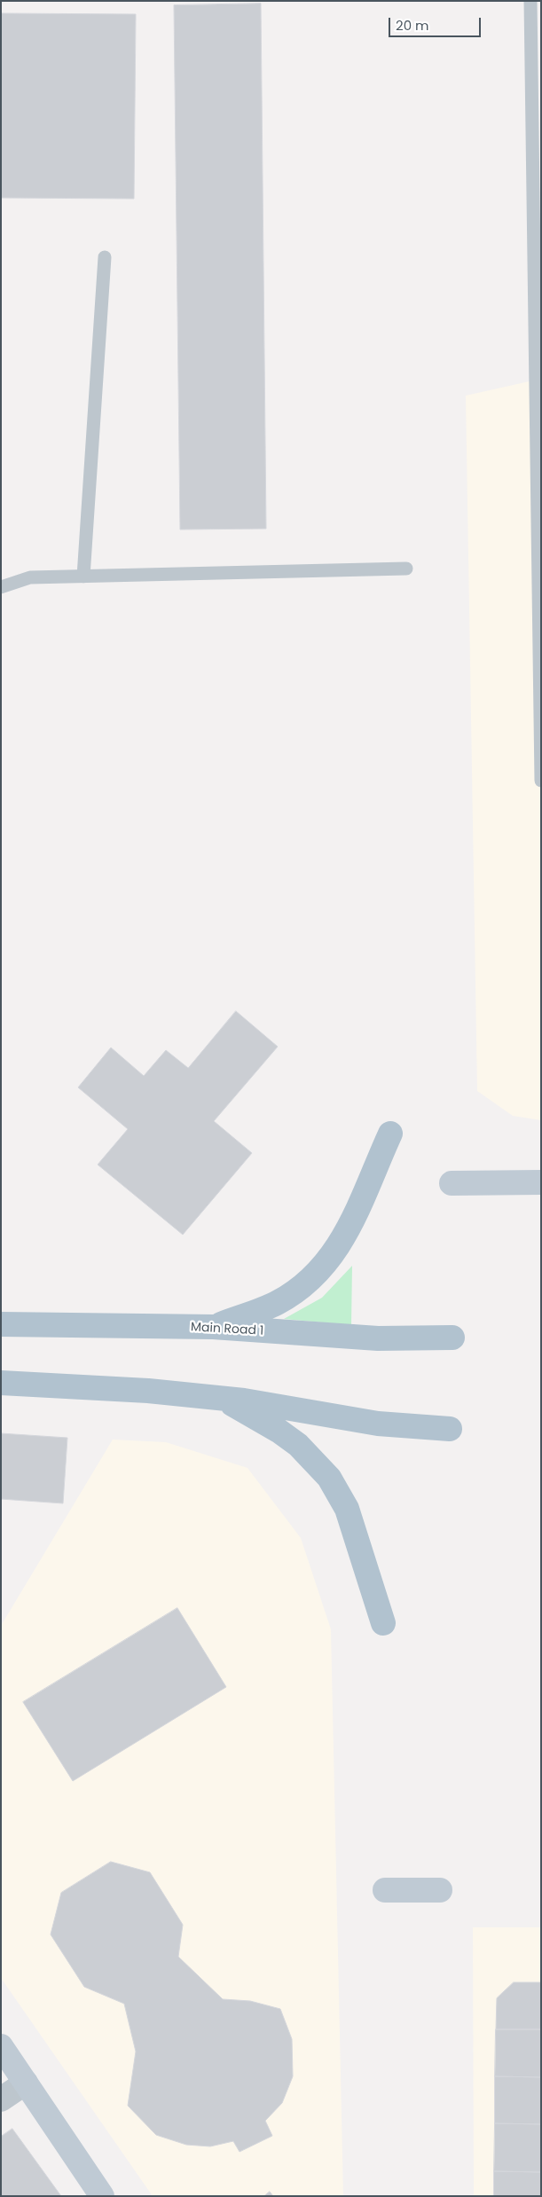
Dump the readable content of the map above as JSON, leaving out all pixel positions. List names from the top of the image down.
{
  "streets": {
    "main road": ["Main Road 1"]
  },
  "scale_bar": "20 m"
}
